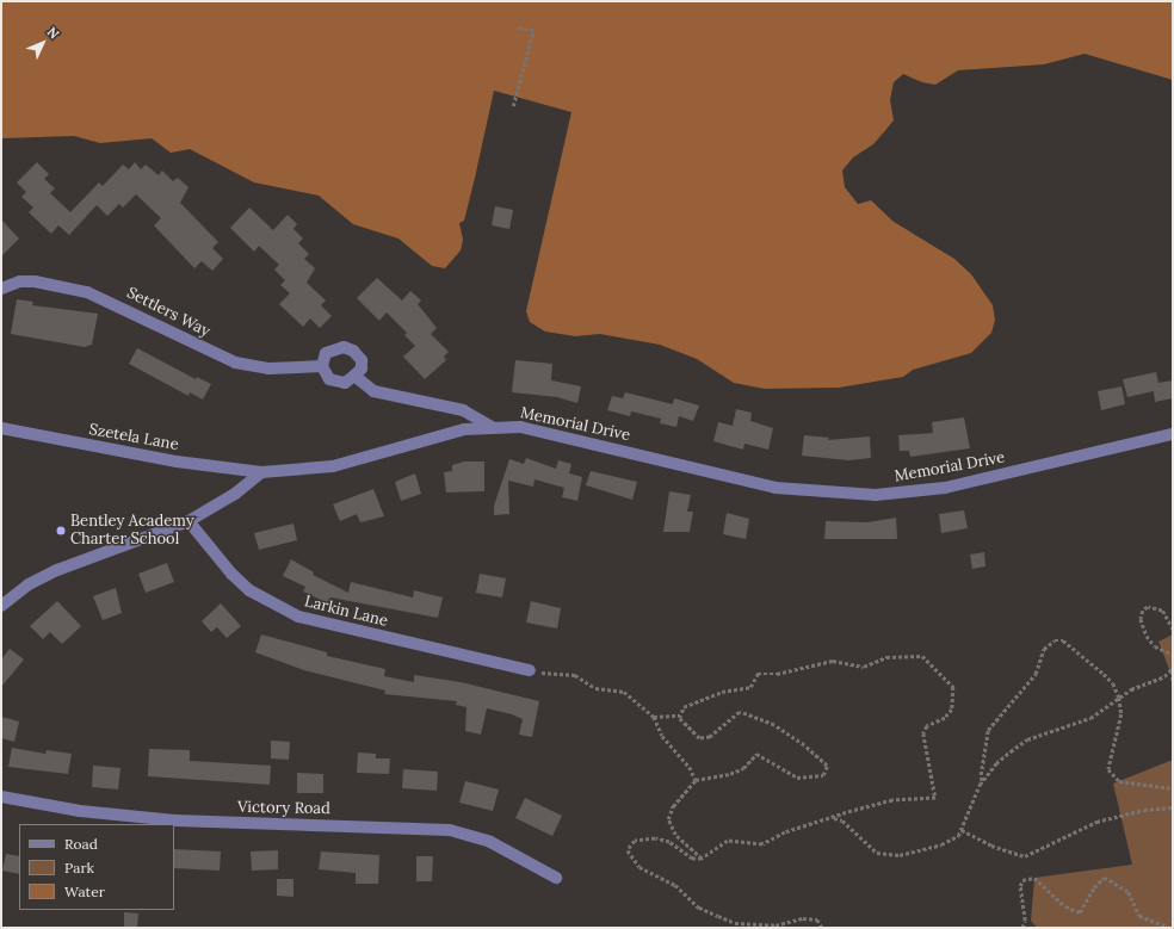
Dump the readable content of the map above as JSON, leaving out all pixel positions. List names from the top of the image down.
{
  "streets": {
    "street": [
      "Settlers Way",
      "Memorial Drive",
      "Szetela Lane",
      "Larkin Lane",
      "Victory Road"
    ]
  },
  "crossings": [
    ["Memorial Drive", "Szetela Lane"]
  ],
  "places": ["Bentley Academy Charter School"],
  "legend": ["Road", "Park", "Water"],
  "north": "top right"
}
